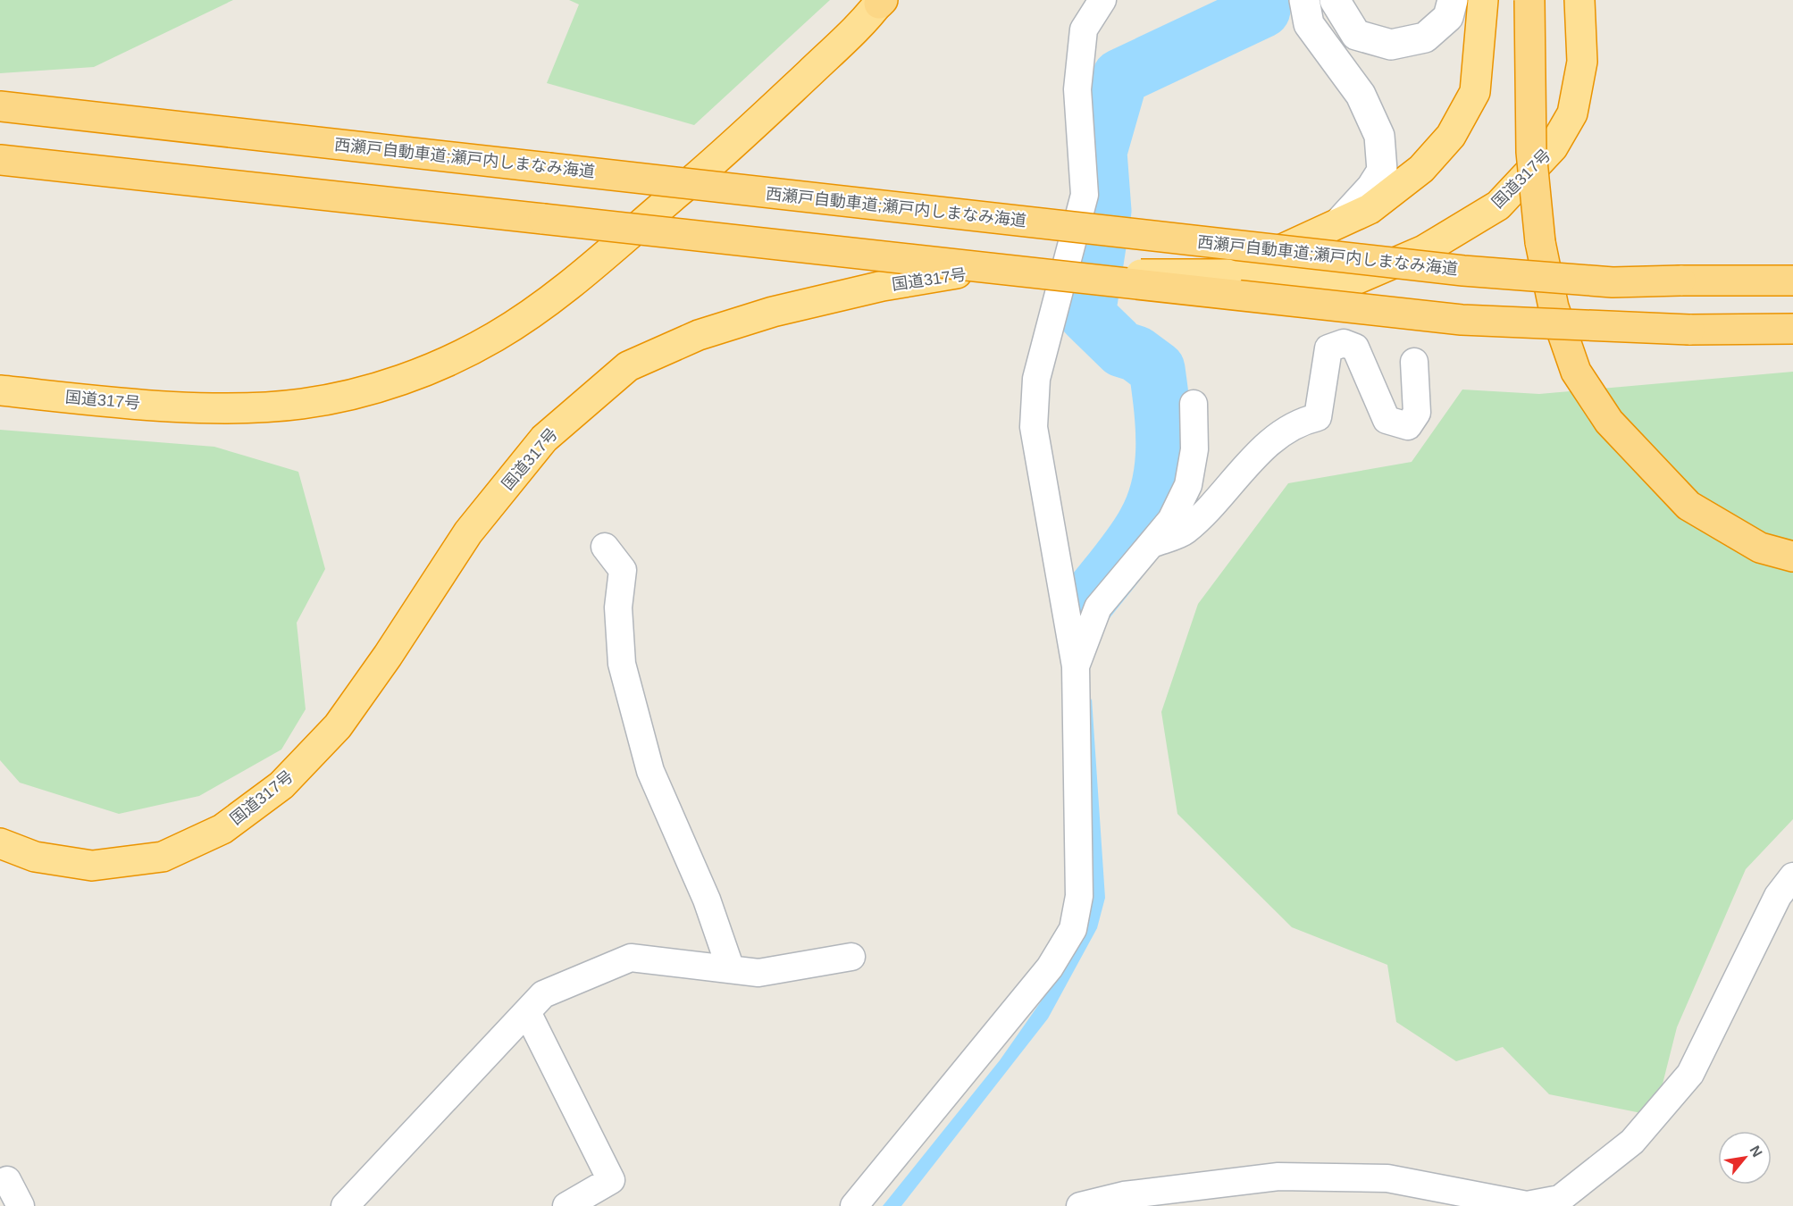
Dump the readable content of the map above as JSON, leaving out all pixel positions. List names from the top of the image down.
{
  "streets": {
    "highway": ["西瀬戸自動車道;瀬戸内しまなみ海道", "国道317号"]
  },
  "north": "top right"
}
